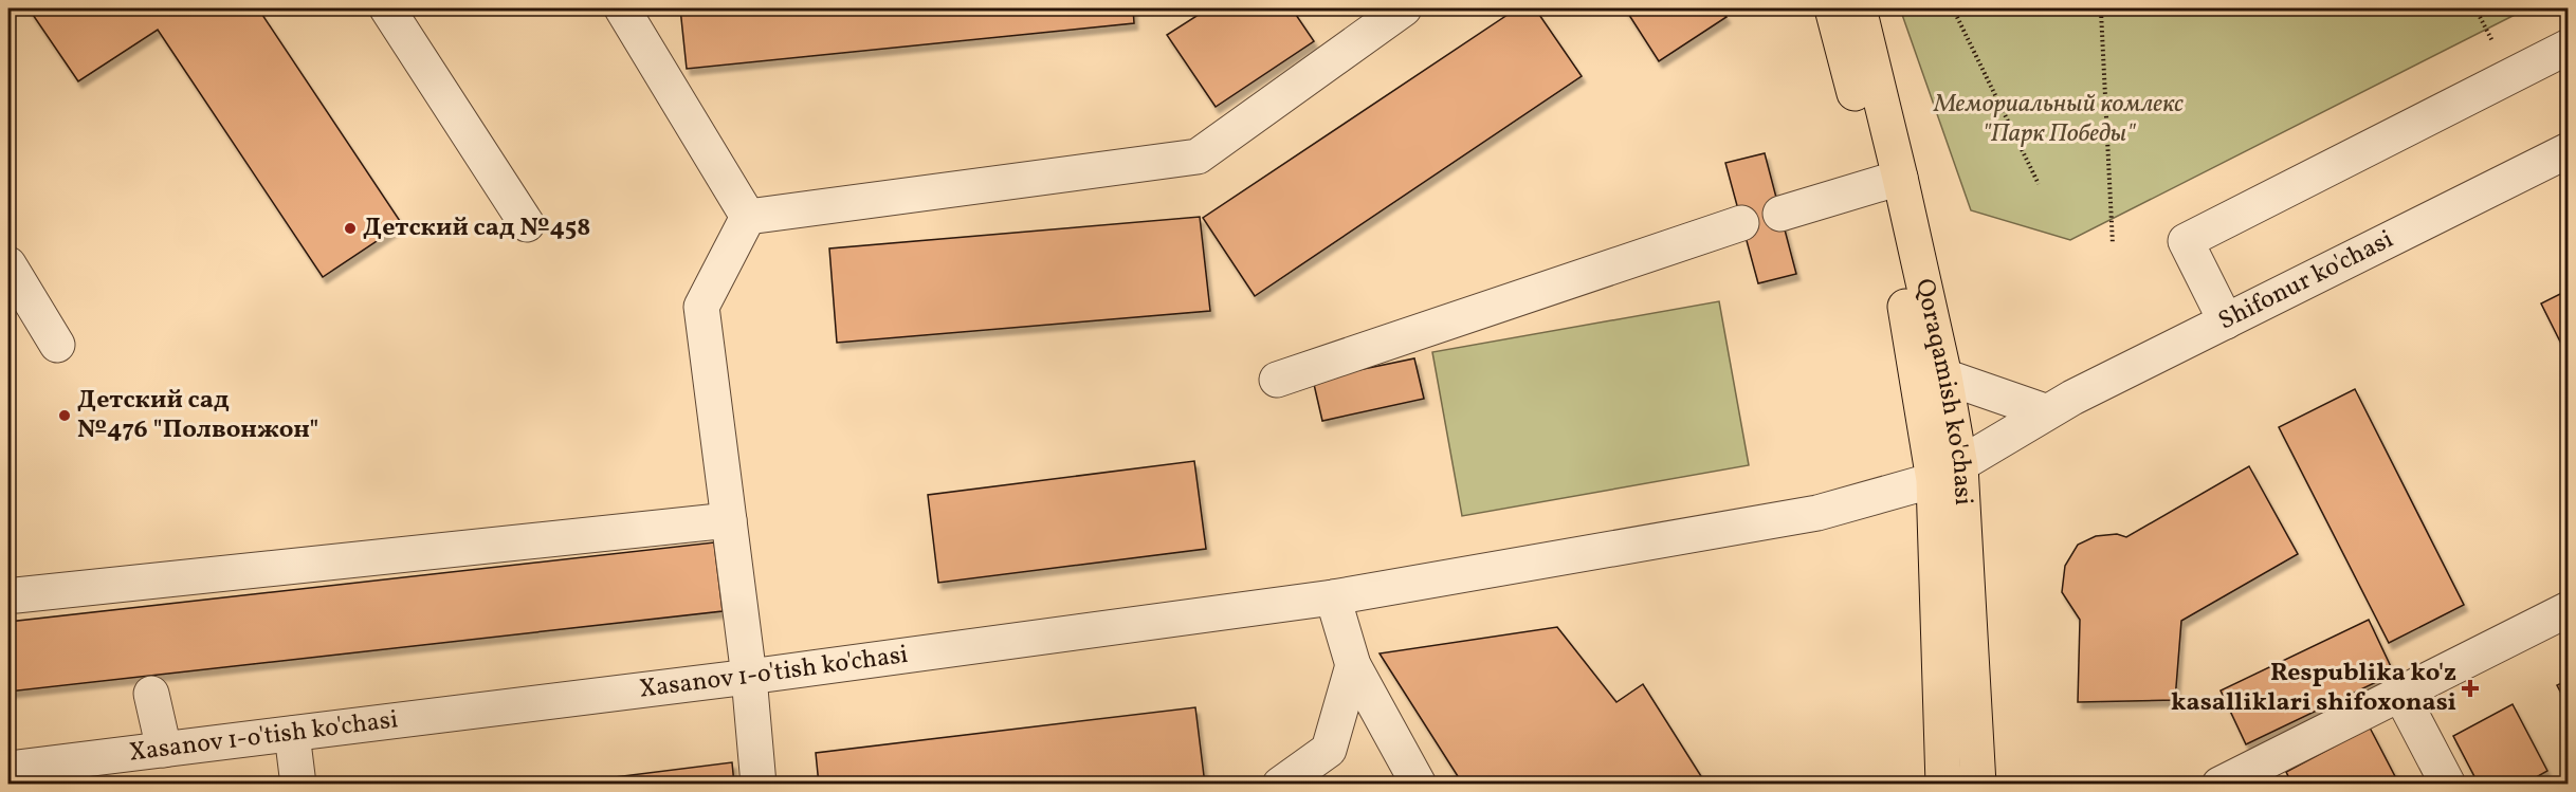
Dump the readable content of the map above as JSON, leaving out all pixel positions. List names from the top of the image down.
{
  "streets": {
    "main road": ["Qoraqamish ko'chasi"],
    "street": ["Shifonur ko'chasi", "Xasanov 1-o'tish ko'chasi"]
  },
  "crossings": [
    ["Shifonur ko'chasi", "Qoraqamish ko'chasi"],
    ["Shifonur ko'chasi", "Xasanov 1-o'tish ko'chasi"],
    ["Qoraqamish ko'chasi", "Xasanov 1-o'tish ko'chasi"]
  ],
  "parks": ["Мемориальный комлекс \"Парк Победы\""],
  "places": {
    "other": ["Детский сад №458", "Детский сад №476 \"Полвонжон\""],
    "health": ["Respublika ko'z kasalliklari shifoxonasi"]
  }
}
